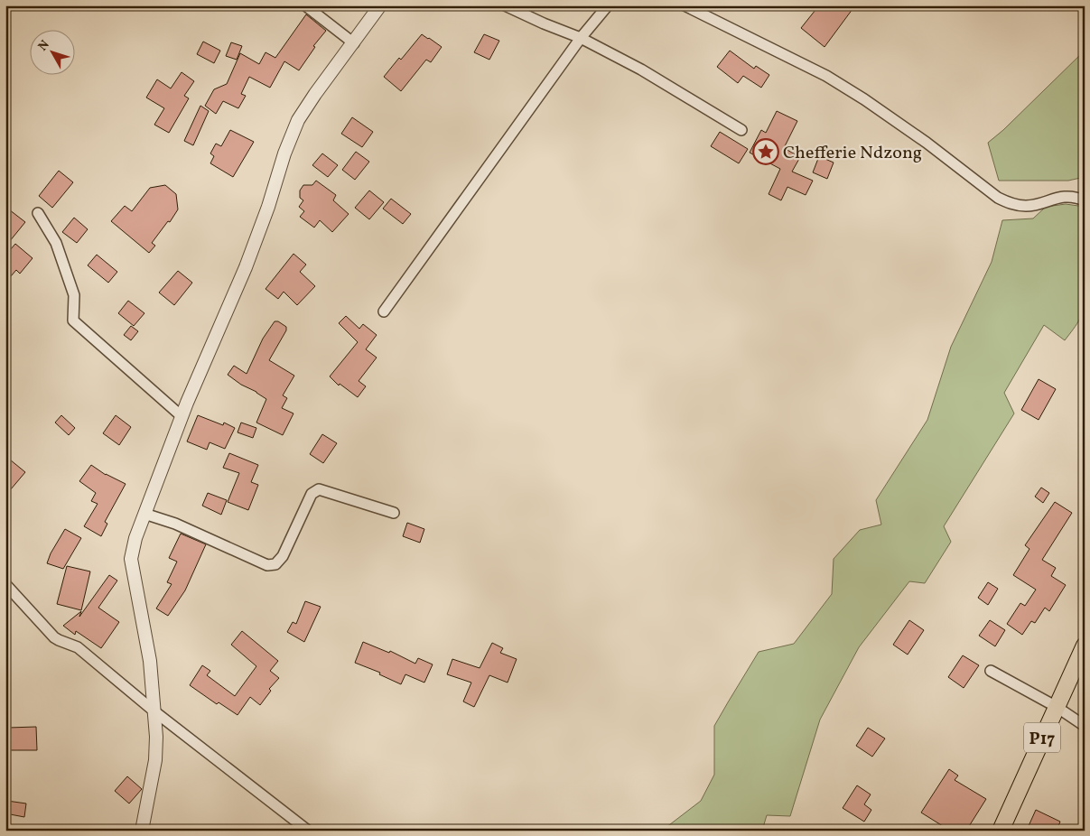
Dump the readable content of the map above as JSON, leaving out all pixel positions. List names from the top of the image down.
{
  "streets": {
    "main road": ["P17"]
  },
  "places": {
    "place": ["Chefferie Ndzong"]
  },
  "north": "top left"
}
